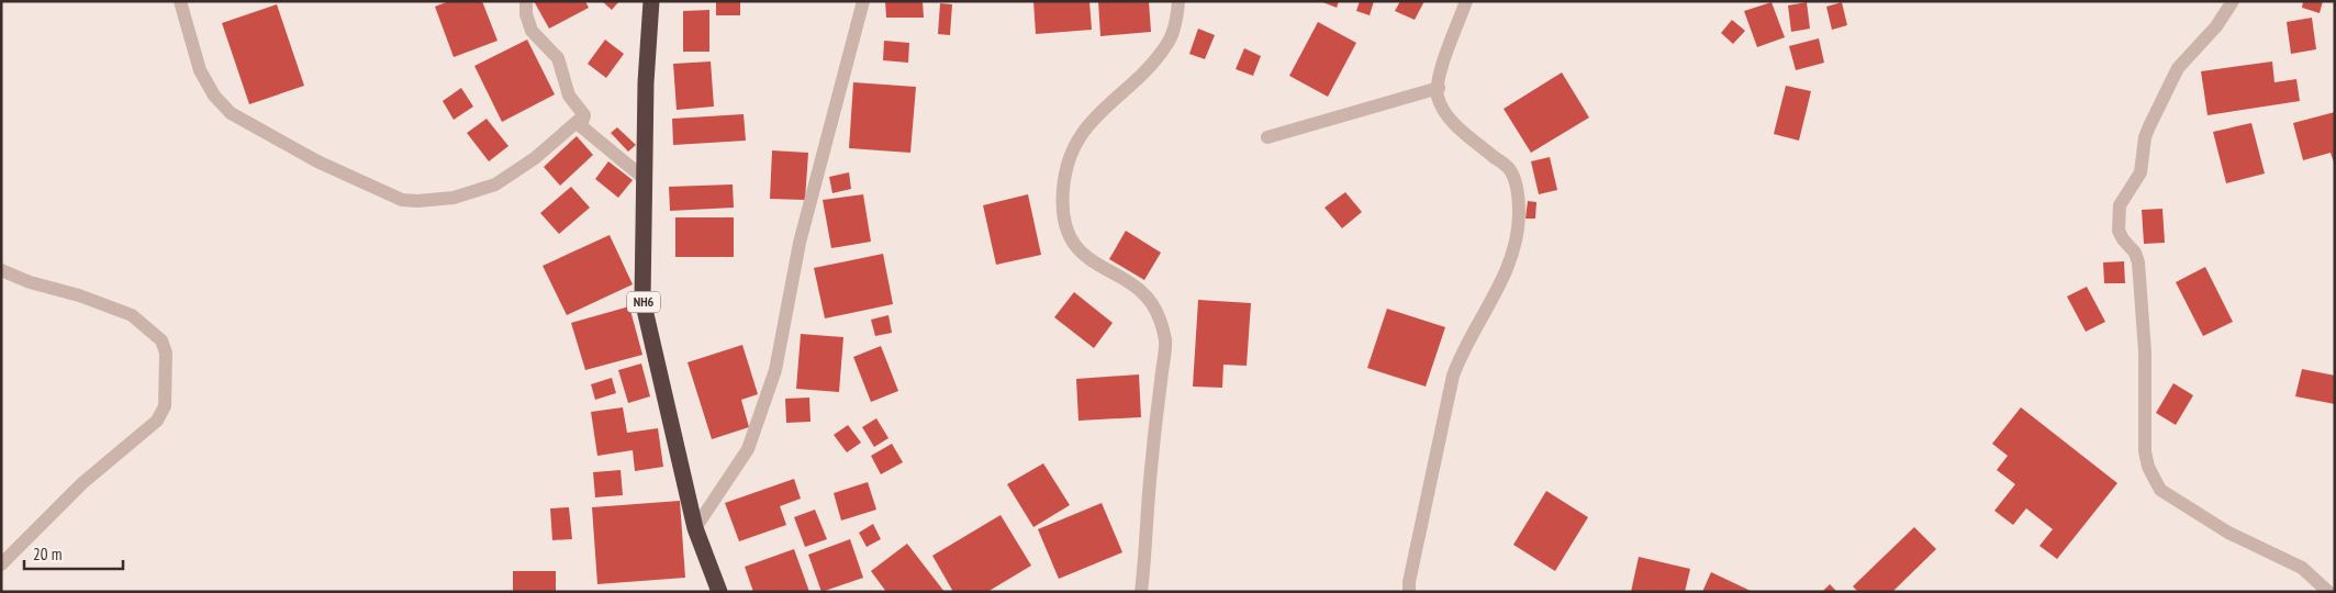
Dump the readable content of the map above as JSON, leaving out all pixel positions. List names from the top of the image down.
{
  "streets": {
    "highway": ["NH6"]
  },
  "scale_bar": "20 m"
}
